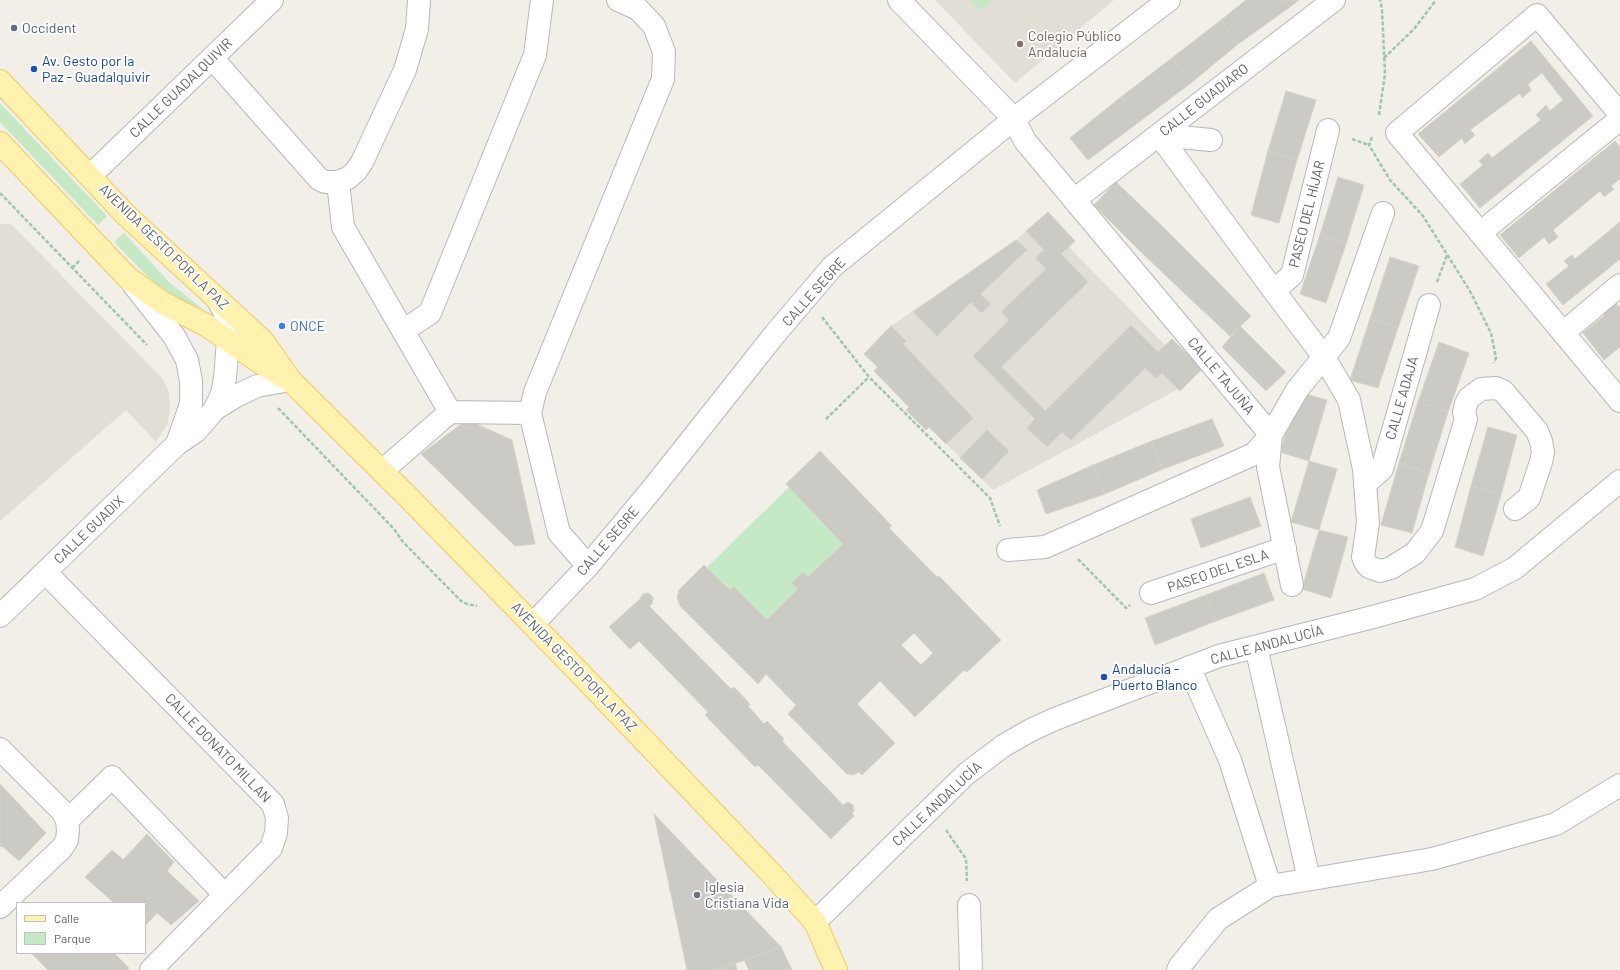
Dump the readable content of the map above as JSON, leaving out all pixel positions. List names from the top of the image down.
{
  "streets": {
    "main road": ["AVENIDA GESTO POR LA PAZ"],
    "street": [
      "CALLE GUADALQUIVIR",
      "CALLE GUADIARO",
      "PASEO DEL HÍJAR",
      "CALLE SEGRE",
      "CALLE TAJUÑA",
      "CALLE ADAJA",
      "CALLE GUADIX",
      "PASEO DEL ESLA",
      "CALLE ANDALUCÍA",
      "CALLE DONATO MILLAN"
    ]
  },
  "crossings": [
    ["CALLE GUADALQUIVIR", "AVENIDA GESTO POR LA PAZ"],
    ["CALLE GUADIARO", "CALLE TAJUÑA"],
    ["AVENIDA GESTO POR LA PAZ", "CALLE SEGRE"],
    ["AVENIDA GESTO POR LA PAZ", "CALLE GUADIX"],
    ["AVENIDA GESTO POR LA PAZ", "CALLE ANDALUCÍA"],
    ["CALLE SEGRE", "CALLE TAJUÑA"],
    ["CALLE GUADIX", "CALLE DONATO MILLAN"]
  ],
  "places": [
    "Occident",
    "Colegio Público Andalucía",
    "Av. Gesto por la Paz - Guadalquivir",
    "ONCE",
    "Andalucía - Puerto Blanco",
    "Iglesia Cristiana Vida"
  ],
  "legend": ["Calle", "Parque"]
}
